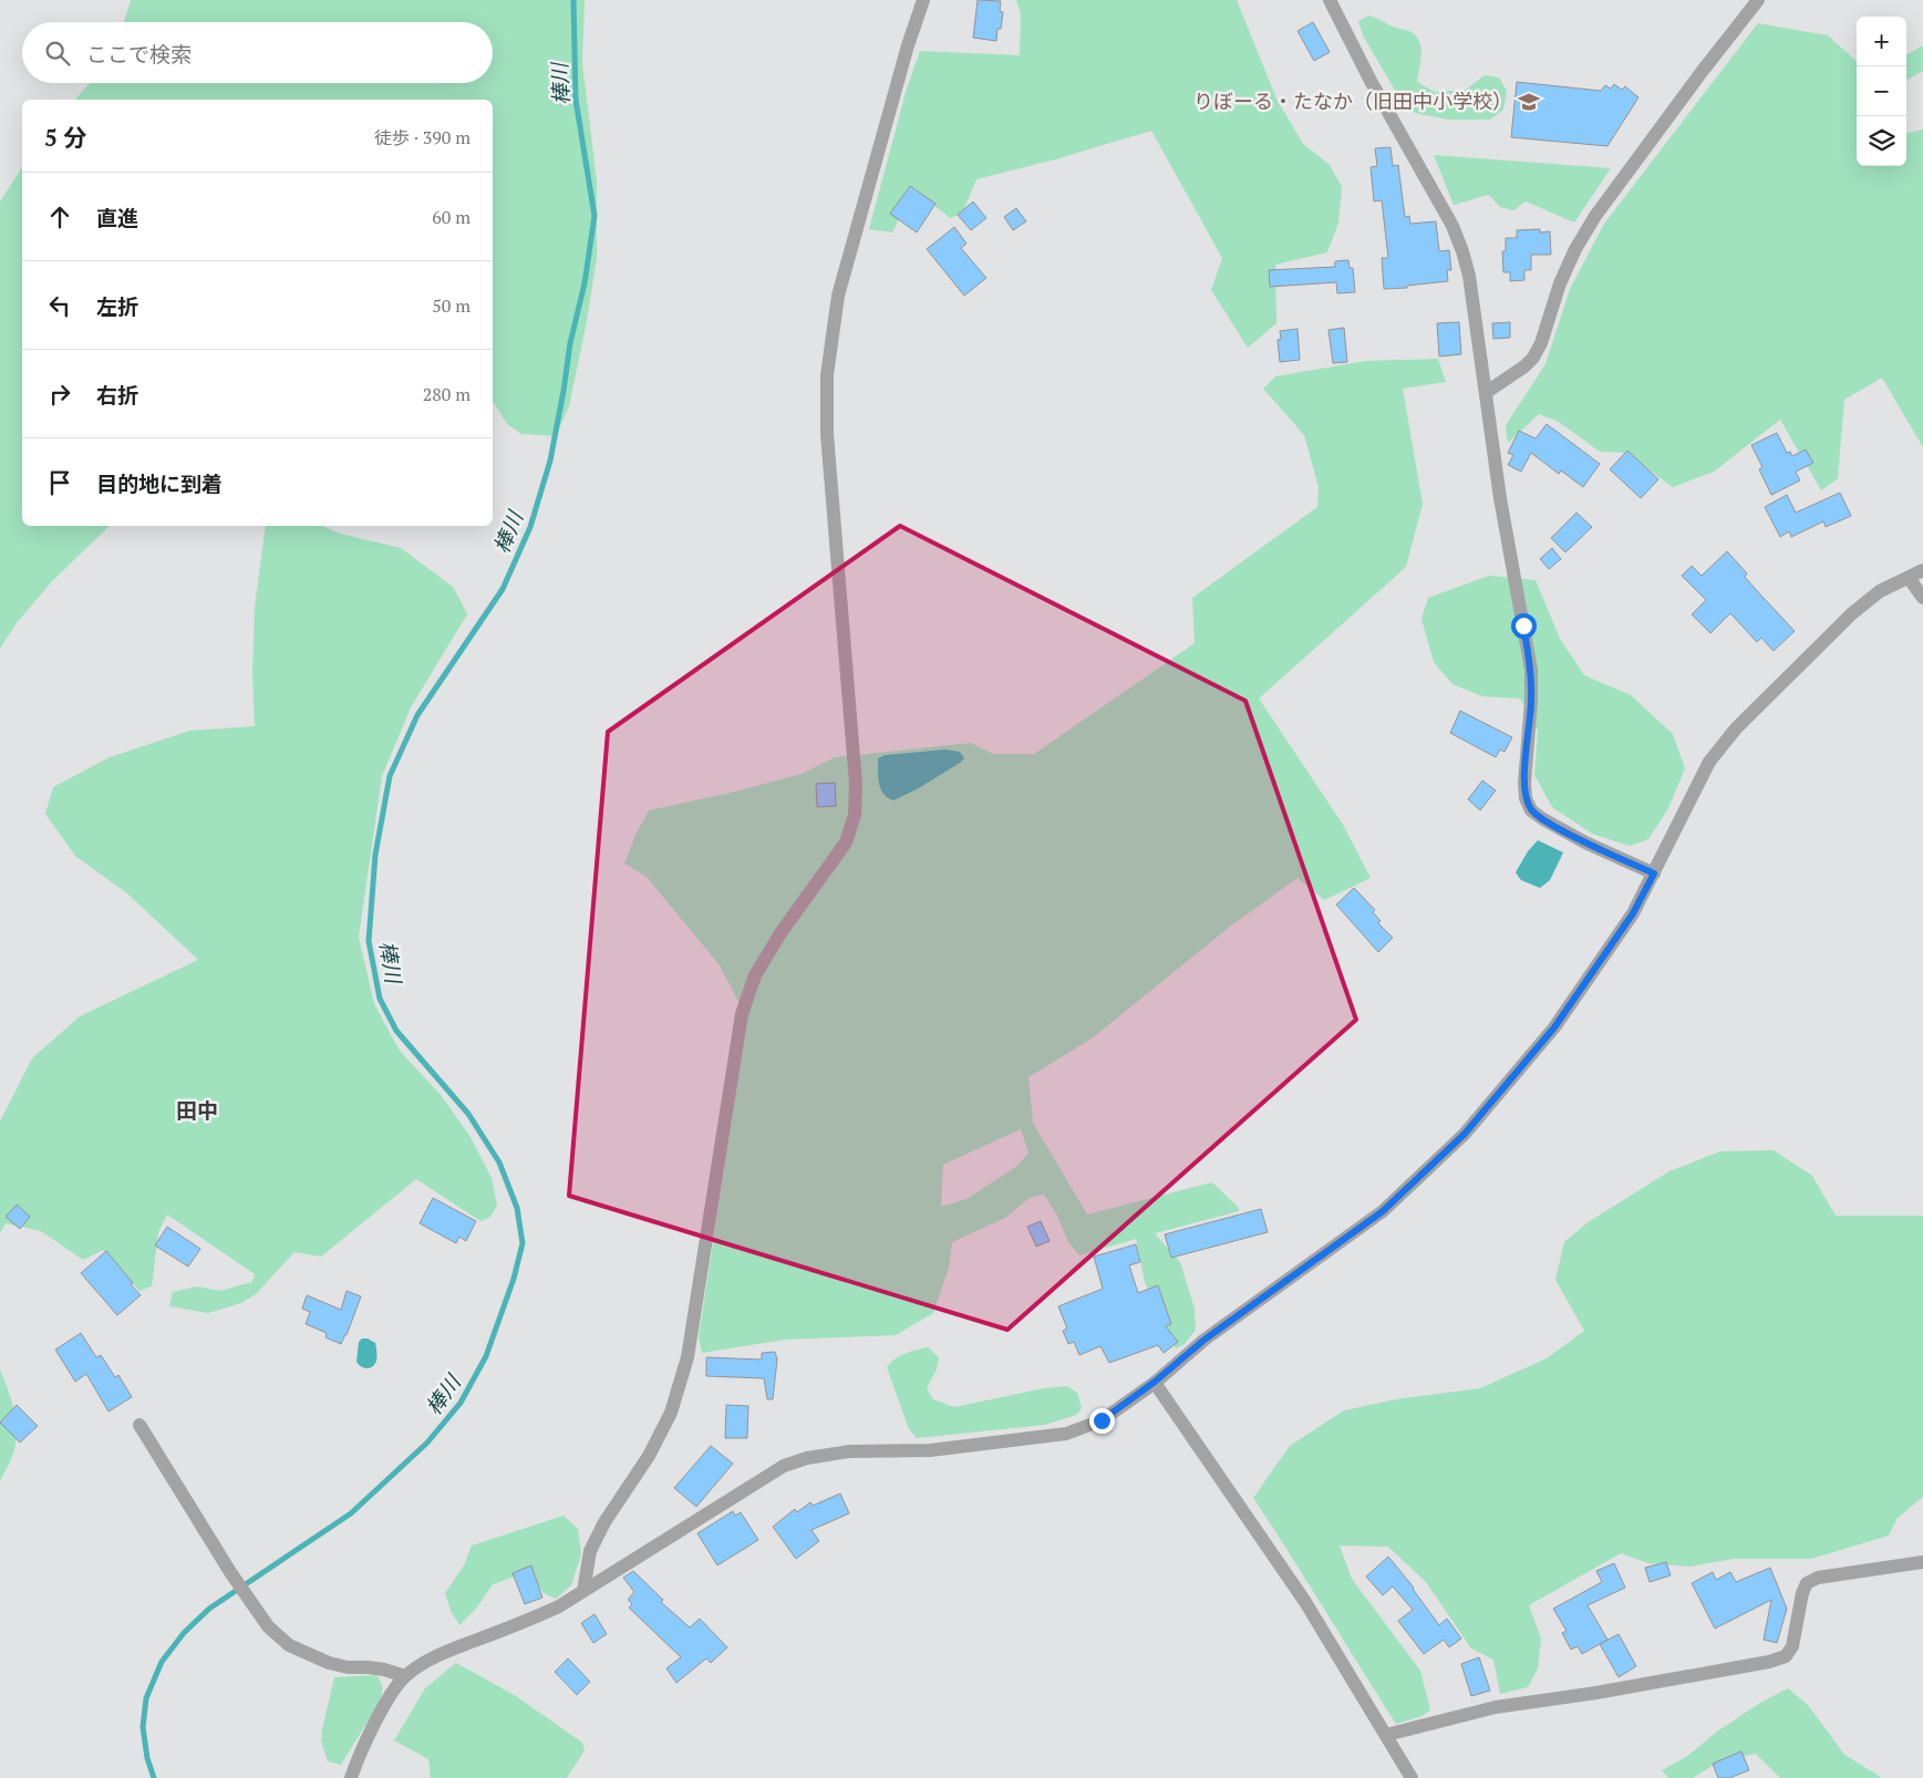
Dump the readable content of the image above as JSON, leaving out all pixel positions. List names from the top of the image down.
{
  "districts": ["田中"],
  "water": ["棒川"],
  "places": {
    "school or university": ["りぼーる・たなか（旧田中小学校）"]
  },
  "page": {
    "map_buttons": ["+", "−"],
    "search": "ここで検索",
    "heading": ["5 分", "徒歩 · 390 m"],
    "list": [
      ["直進", "60 m"],
      ["左折", "50 m"],
      ["右折", "280 m"],
      "目的地に到着"
    ]
  }
}
